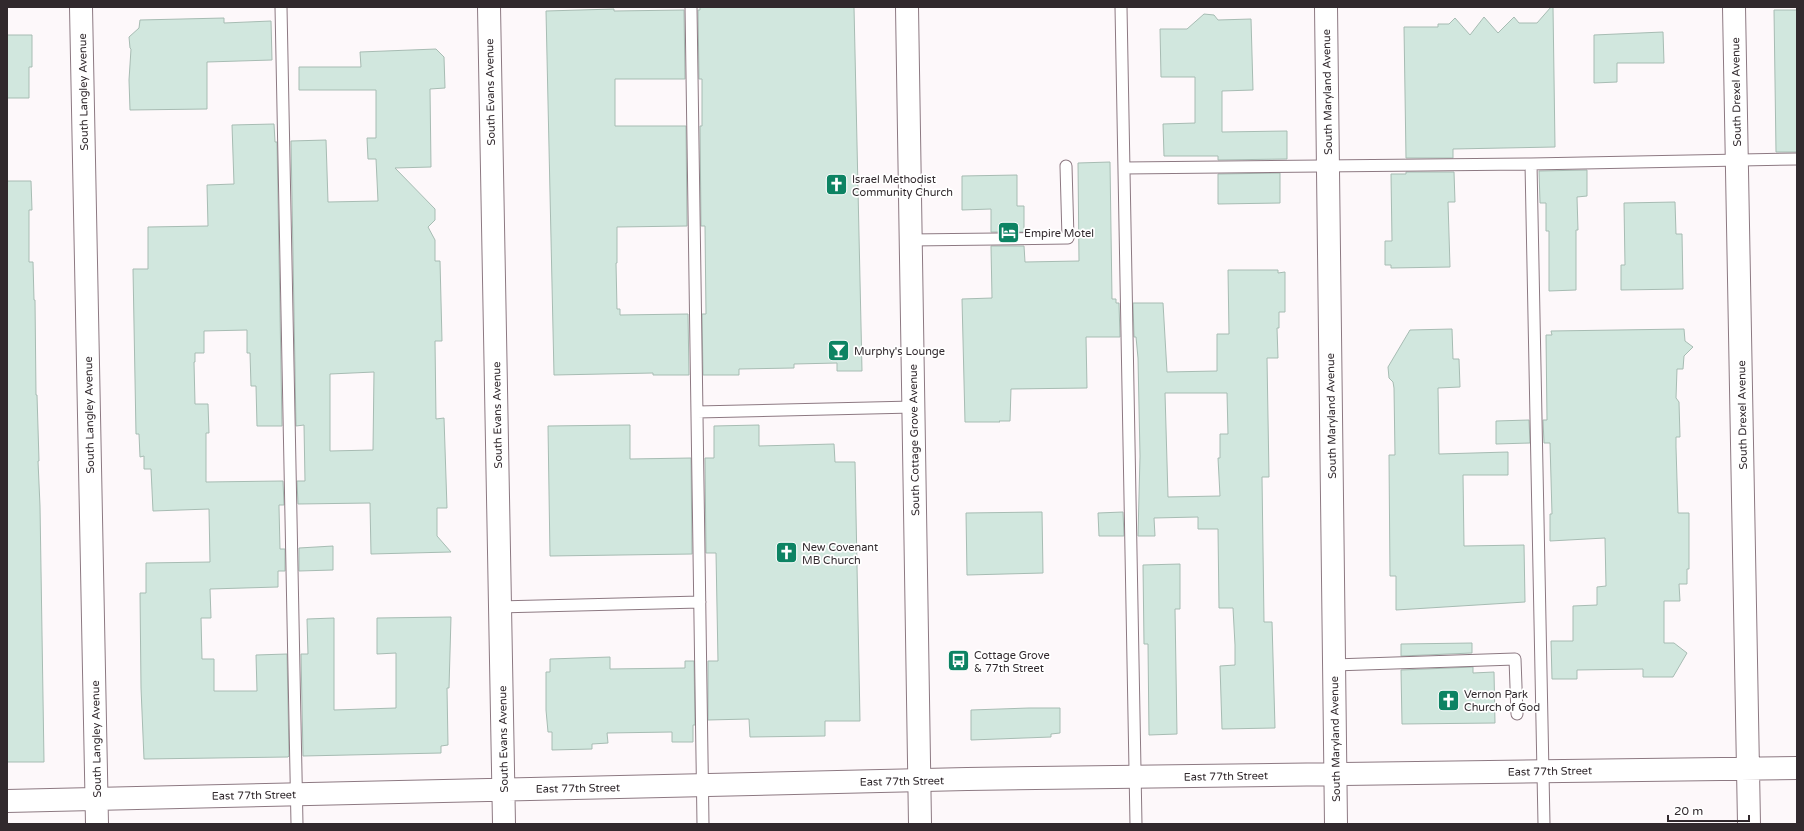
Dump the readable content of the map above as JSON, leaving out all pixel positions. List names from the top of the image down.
{
  "streets": {
    "street": [
      "South Langley Avenue",
      "South Evans Avenue",
      "South Maryland Avenue",
      "South Drexel Avenue",
      "South Cottage Grove Avenue",
      "East 77th Street"
    ]
  },
  "crossings": [
    ["South Langley Avenue", "East 77th Street"],
    ["South Evans Avenue", "East 77th Street"],
    ["South Maryland Avenue", "East 77th Street"],
    ["South Drexel Avenue", "East 77th Street"],
    ["South Cottage Grove Avenue", "East 77th Street"]
  ],
  "places": {
    "church": ["Israel Methodist Community Church", "New Covenant MB Church", "Vernon Park Church of God"],
    "hotel": ["Empire Motel"],
    "bar": ["Murphy's Lounge"],
    "bus stop": ["Cottage Grove & 77th Street"]
  },
  "scale_bar": "20 m"
}
